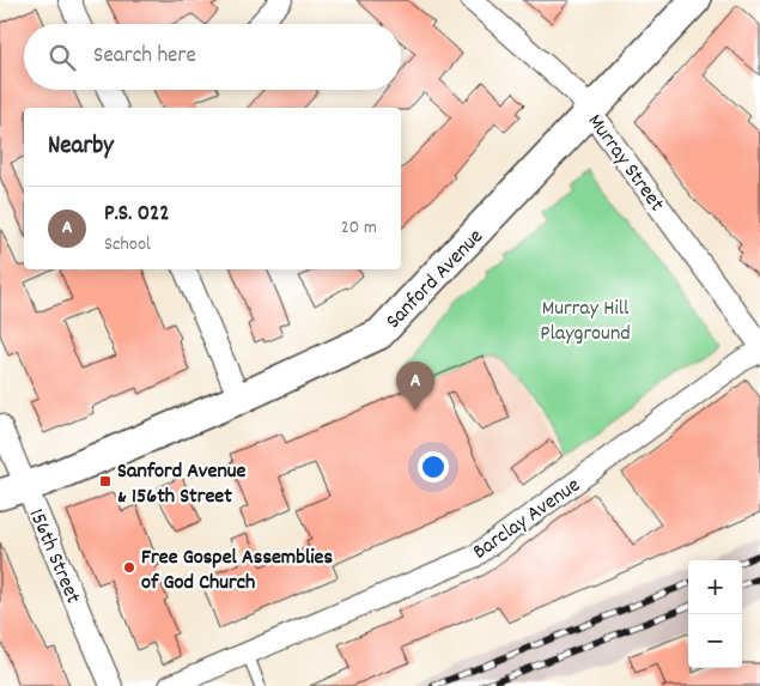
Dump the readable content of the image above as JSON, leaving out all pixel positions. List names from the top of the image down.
{
  "streets": {
    "street": [
      "Murray Street",
      "Sanford Avenue",
      "Barclay Avenue",
      "156th Street"
    ]
  },
  "crossings": [
    ["Murray Street", "Sanford Avenue"],
    ["Sanford Avenue", "156th Street"]
  ],
  "parks": ["Murray Hill Playground"],
  "places": {
    "transit": ["Sanford Avenue & 156th Street"],
    "other": ["Free Gospel Assemblies of God Church"]
  },
  "page": {
    "search": "Search here",
    "heading": "Nearby",
    "list": [
      {
        "mark": "A",
        "name": "P.S. 022",
        "note": "School",
        "value": "20 m"
      }
    ],
    "pins": "A",
    "map_buttons": ["+", "−"]
  }
}
